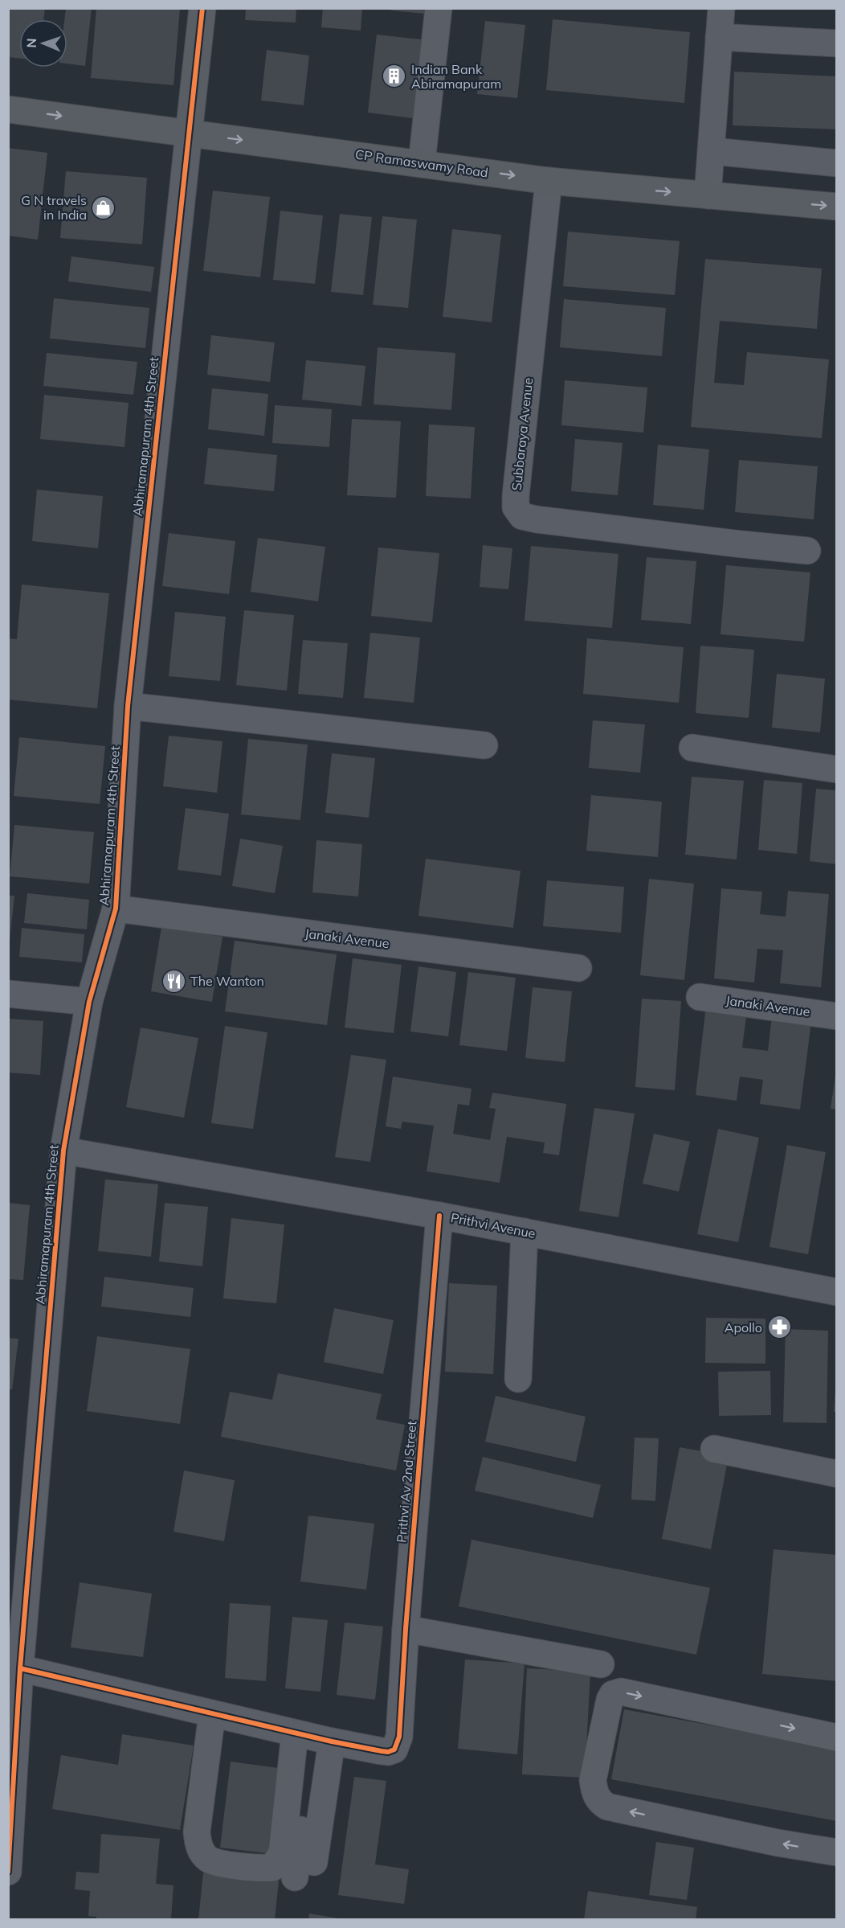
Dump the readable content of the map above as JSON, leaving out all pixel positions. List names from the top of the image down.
{
  "streets": {
    "main road": ["CP Ramaswamy Road", "Abhiramapuram 4th Street"],
    "street": [
      "Subbaraya Avenue",
      "Janaki Avenue",
      "Prithvi Avenue",
      "Prithvi Av 2nd Street"
    ]
  },
  "crossings": [
    ["CP Ramaswamy Road", "Subbaraya Avenue"],
    ["CP Ramaswamy Road", "Abhiramapuram 4th Street"],
    ["Abhiramapuram 4th Street", "Janaki Avenue"],
    ["Abhiramapuram 4th Street", "Prithvi Avenue"],
    ["Prithvi Avenue", "Prithvi Av 2nd Street"]
  ],
  "one_way": ["CP Ramaswamy Road"],
  "places": {
    "building": ["Indian Bank Abiramapuram"],
    "shop": ["G N travels in India"],
    "restaurant": ["The Wanton"],
    "pharmacy": ["Apollo"]
  },
  "north": "left"
}
